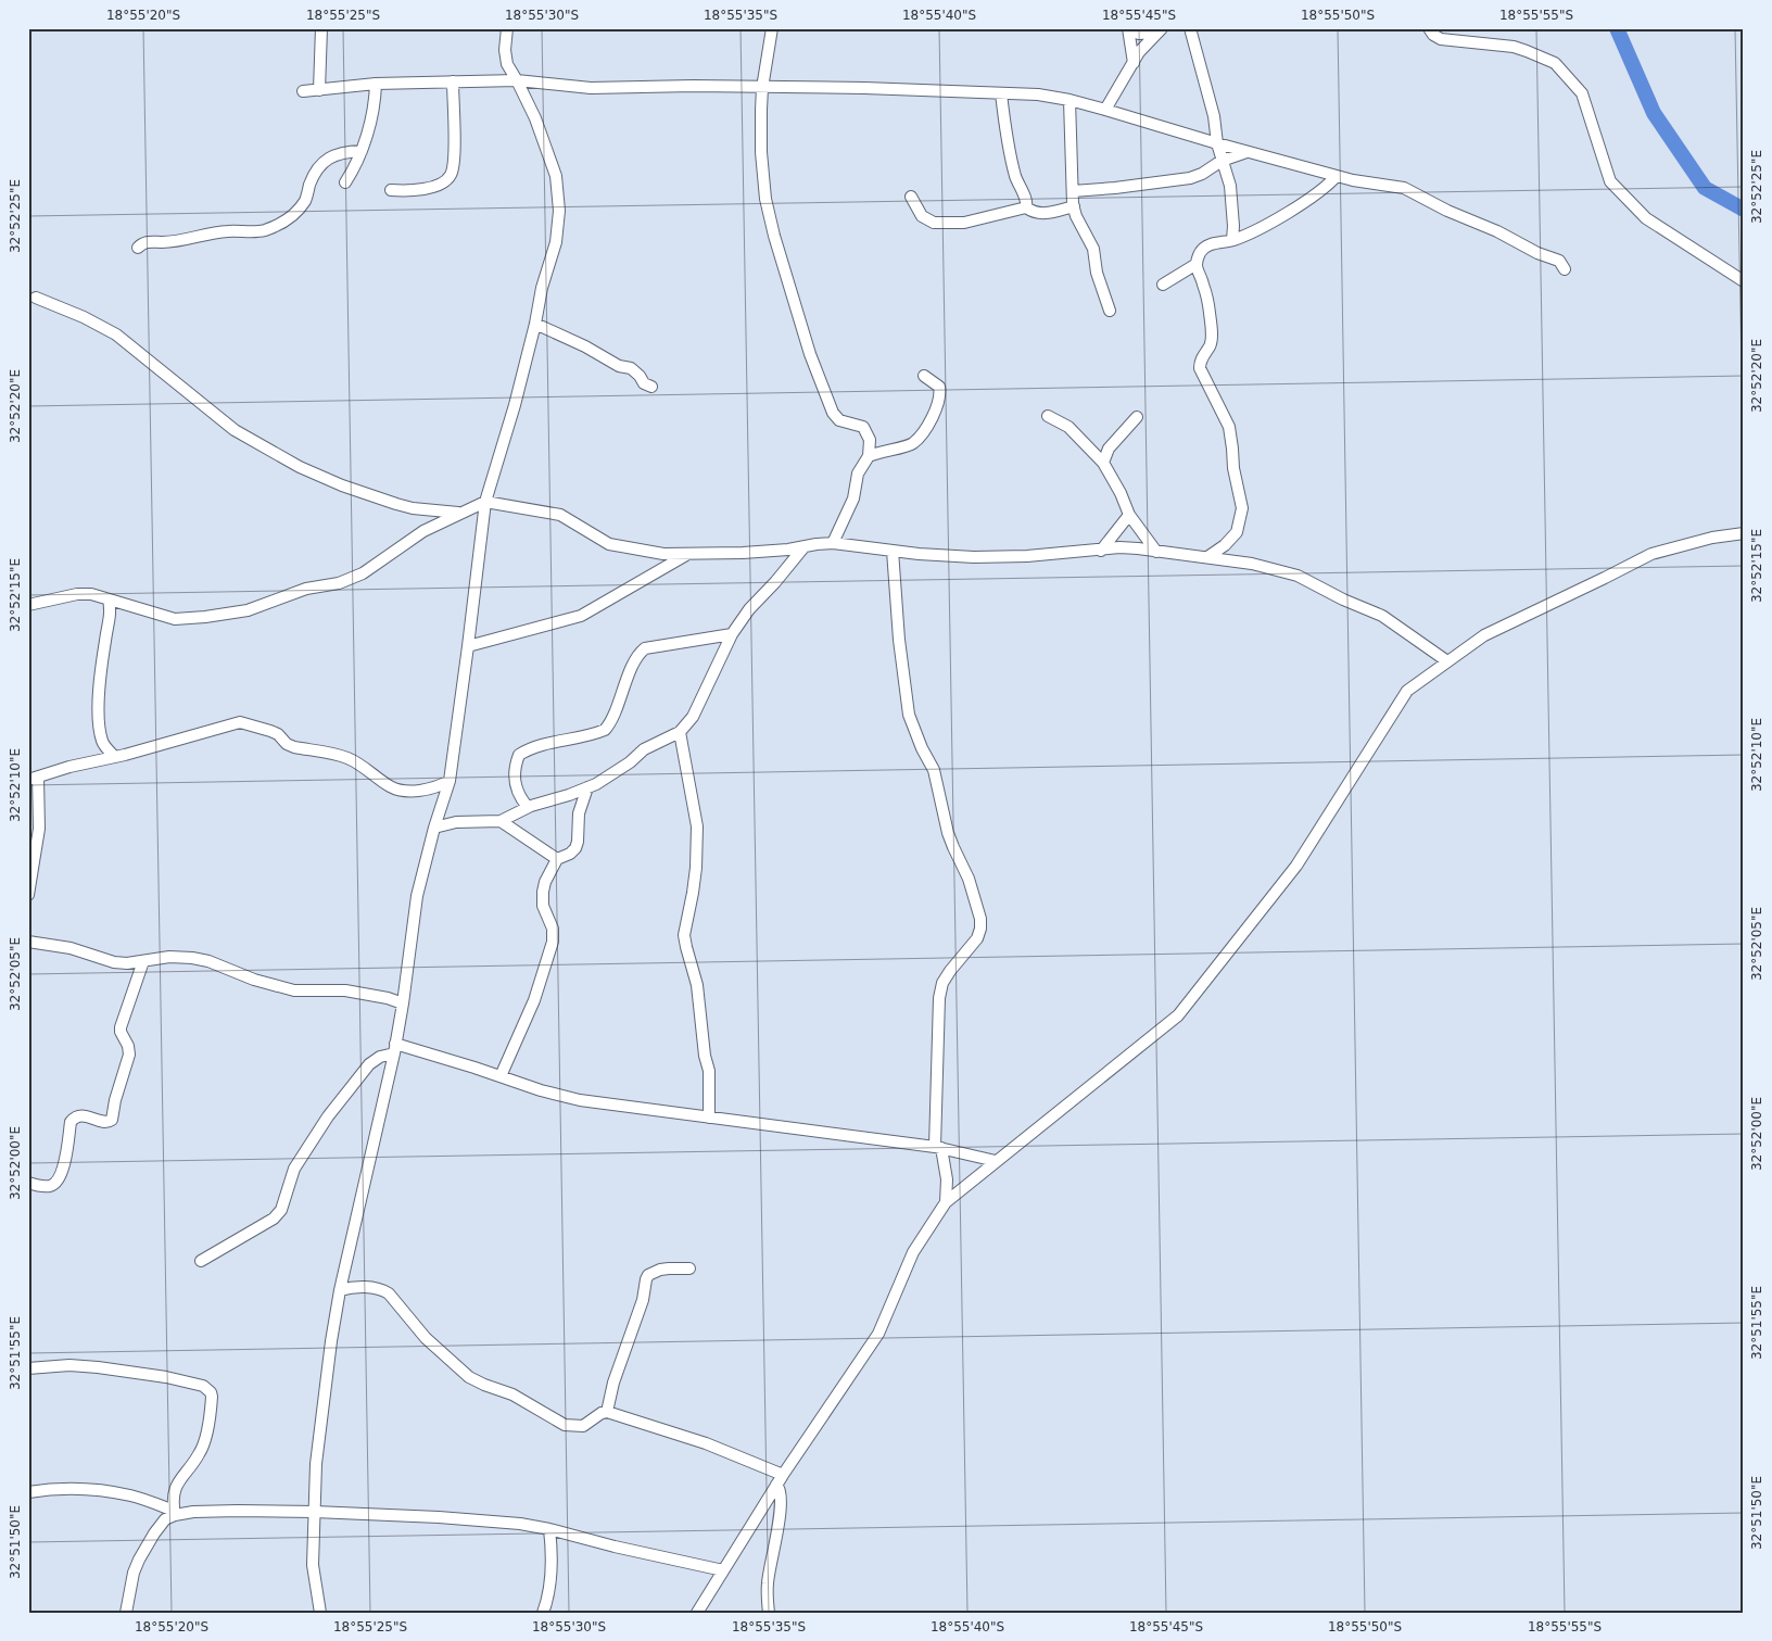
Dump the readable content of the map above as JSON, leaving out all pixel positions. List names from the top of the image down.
{
  "coordinates": [
    "18°55'20\"S",
    "18°55'25\"S",
    "18°55'30\"S",
    "18°55'35\"S",
    "18°55'40\"S",
    "18°55'45\"S",
    "18°55'50\"S",
    "18°55'55\"S",
    "32°52'25\"E",
    "32°52'20\"E",
    "32°52'15\"E",
    "32°52'10\"E",
    "32°52'05\"E",
    "32°52'00\"E",
    "32°51'55\"E",
    "32°51'50\"E"
  ]
}
